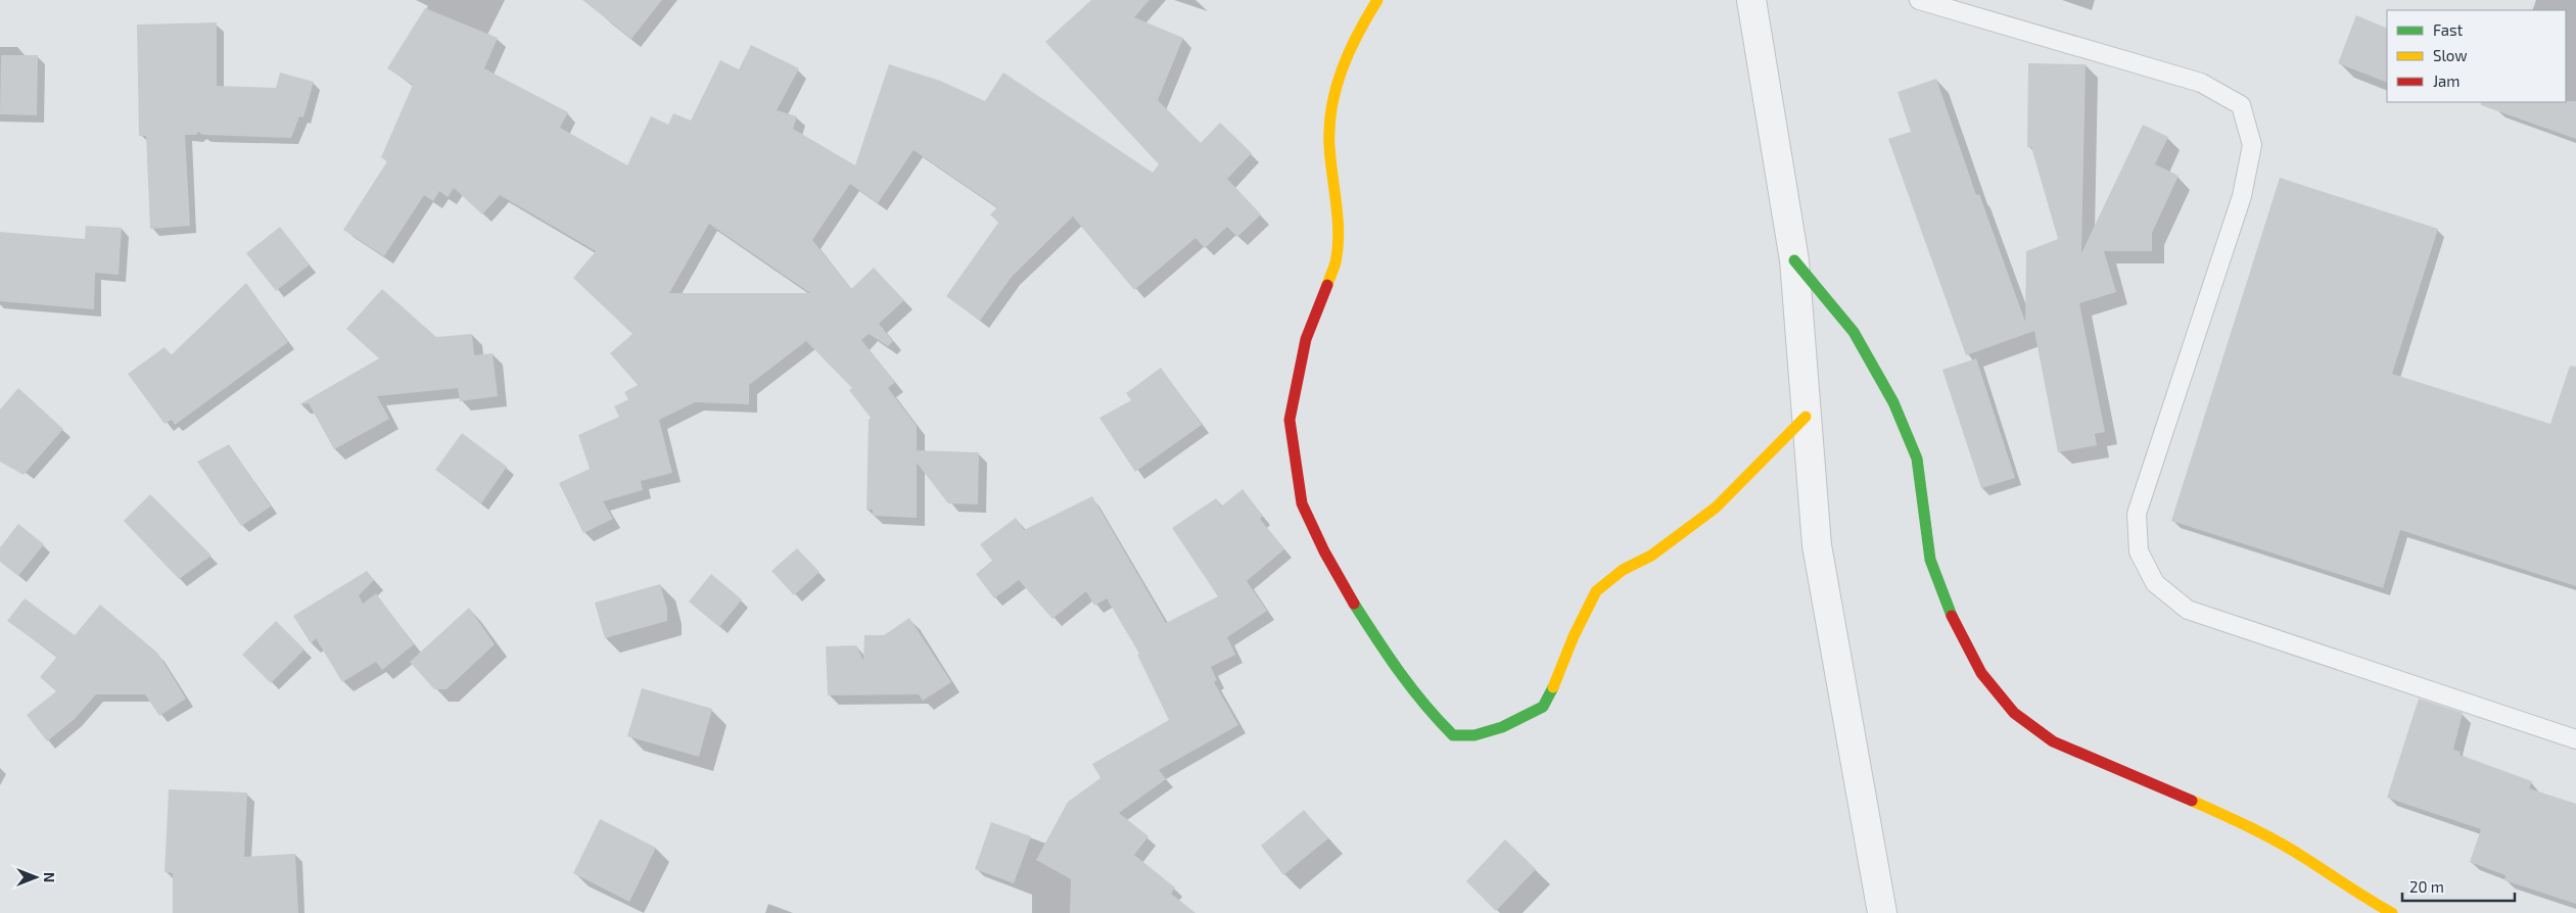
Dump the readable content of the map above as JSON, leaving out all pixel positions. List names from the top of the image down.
{
  "legend": ["Fast", "Slow", "Jam"],
  "scale_bar": "20 m",
  "north": "right"
}
